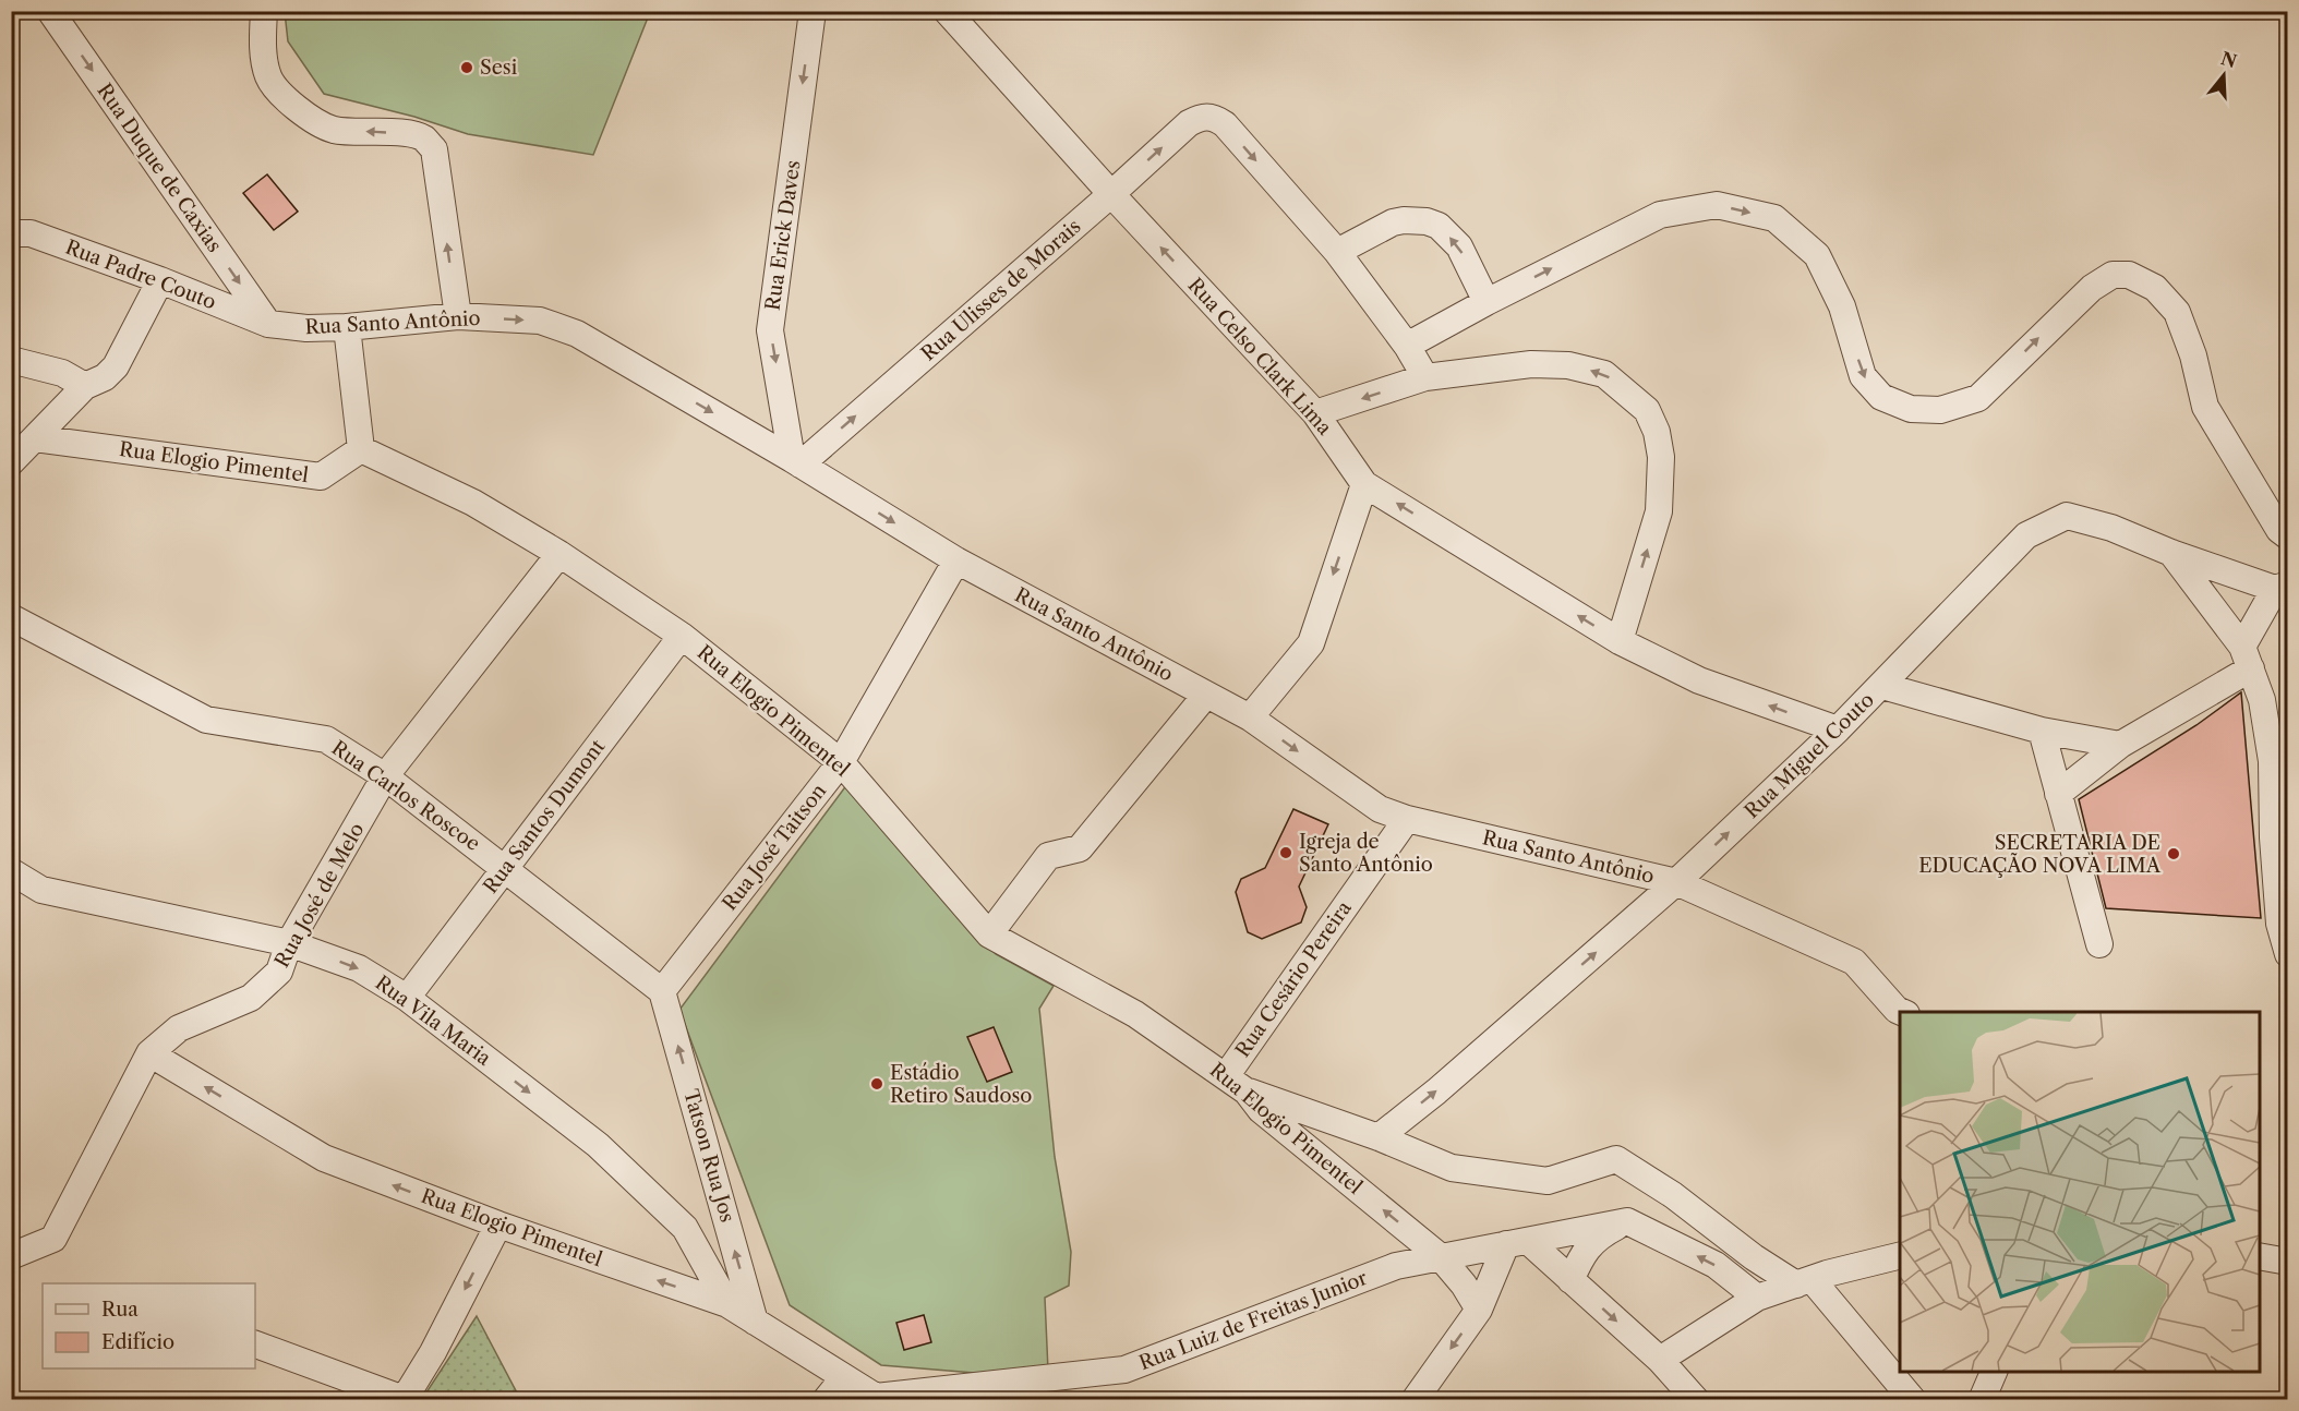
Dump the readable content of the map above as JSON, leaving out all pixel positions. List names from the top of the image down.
{
  "streets": {
    "street": [
      "Rua Duque de Caxias",
      "Rua Erick Daves",
      "Rua Padre Couto",
      "Rua Ulisses de Morais",
      "Rua Santo Antônio",
      "Rua Celso Clark Lima",
      "Rua Elogio Pimentel",
      "Rua Miguel Couto",
      "Rua Carlos Roscoe",
      "Rua Santos Dumont",
      "Rua José Taitson",
      "Rua José de Melo",
      "Rua Cesário Pereira",
      "Rua Vila Maria",
      "Tatson Rua Jos",
      "Rua Luiz de Freitas Junior"
    ]
  },
  "crossings": [
    ["Rua Duque de Caxias", "Rua Padre Couto"],
    ["Rua Duque de Caxias", "Rua Santo Antônio"],
    ["Rua Erick Daves", "Rua Ulisses de Morais"],
    ["Rua Erick Daves", "Rua Santo Antônio"],
    ["Rua Padre Couto", "Rua Santo Antônio"],
    ["Rua Ulisses de Morais", "Rua Santo Antônio"],
    ["Rua Ulisses de Morais", "Rua Celso Clark Lima"],
    ["Rua Santo Antônio", "Rua Miguel Couto"],
    ["Rua Santo Antônio", "Rua José Taitson"],
    ["Rua Santo Antônio", "Rua Cesário Pereira"],
    ["Rua Celso Clark Lima", "Rua Miguel Couto"],
    ["Rua Elogio Pimentel", "Rua Santos Dumont"],
    ["Rua Elogio Pimentel", "Rua José Taitson"],
    ["Rua Elogio Pimentel", "Rua José de Melo"],
    ["Rua Elogio Pimentel", "Rua Cesário Pereira"],
    ["Rua Elogio Pimentel", "Rua Vila Maria"],
    ["Rua Elogio Pimentel", "Tatson Rua Jos"],
    ["Rua Elogio Pimentel", "Rua Luiz de Freitas Junior"],
    ["Rua Carlos Roscoe", "Rua Santos Dumont"],
    ["Rua Carlos Roscoe", "Rua José Taitson"],
    ["Rua Carlos Roscoe", "Rua José de Melo"],
    ["Rua Carlos Roscoe", "Tatson Rua Jos"],
    ["Rua Santos Dumont", "Rua Vila Maria"],
    ["Rua José Taitson", "Tatson Rua Jos"],
    ["Rua José de Melo", "Rua Vila Maria"]
  ],
  "one_way": [
    "Rua Duque de Caxias",
    "Rua Erick Daves",
    "Rua Santo Antônio",
    "Rua Celso Clark Lima",
    "Rua Miguel Couto",
    "Rua Vila Maria",
    "Tatson Rua Jos"
  ],
  "places": [
    "Sesi",
    "Igreja de Santo Antônio",
    "SECRETARIA DE EDUCAÇÃO NOVA LIMA",
    "Estádio Retiro Saudoso"
  ],
  "legend": ["Rua", "Edifício"],
  "north": "top"
}
